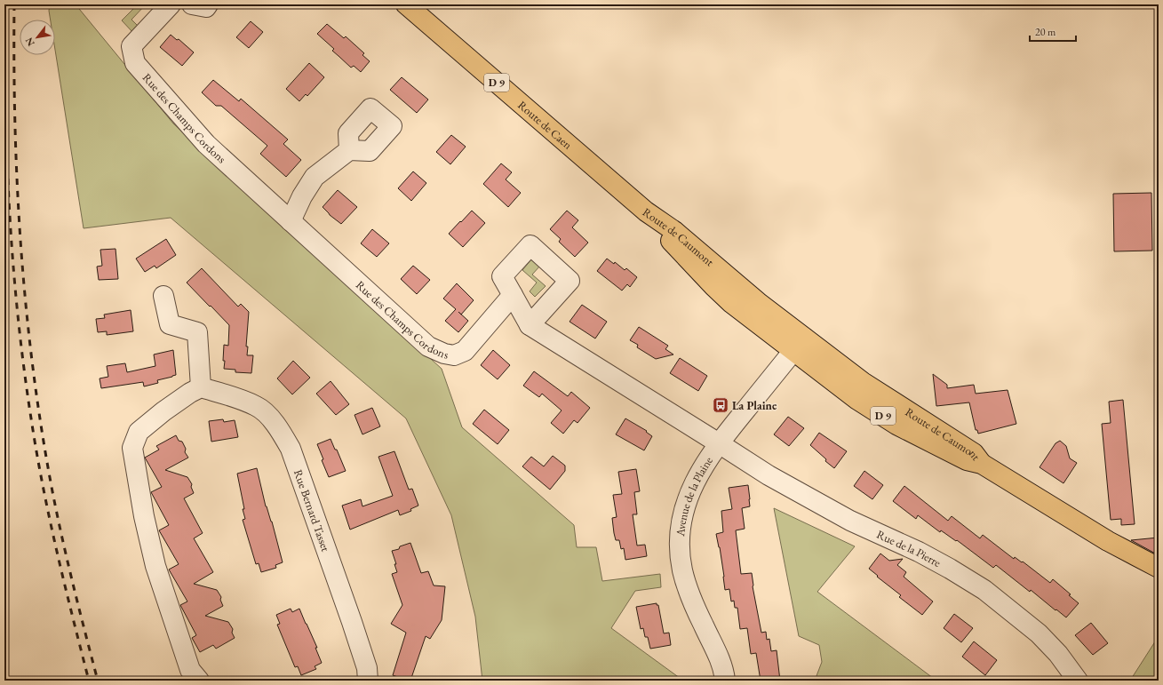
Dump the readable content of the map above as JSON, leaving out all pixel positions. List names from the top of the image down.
{
  "streets": {
    "main road": ["D 9", "Route de Caen", "Route de Caumont"],
    "street": [
      "Rue des Champs Cordons",
      "Avenue de la Plaine",
      "Rue Bernard Tasset",
      "Rue de la Pierre"
    ]
  },
  "crossings": [
    ["Route de Caen", "Route de Caumont"],
    ["Route de Caumont", "Avenue de la Plaine"],
    ["Avenue de la Plaine", "Rue de la Pierre"]
  ],
  "places": {
    "bus stop": ["La Plaine"]
  },
  "scale_bar": "20 m",
  "north": "bottom left"
}
